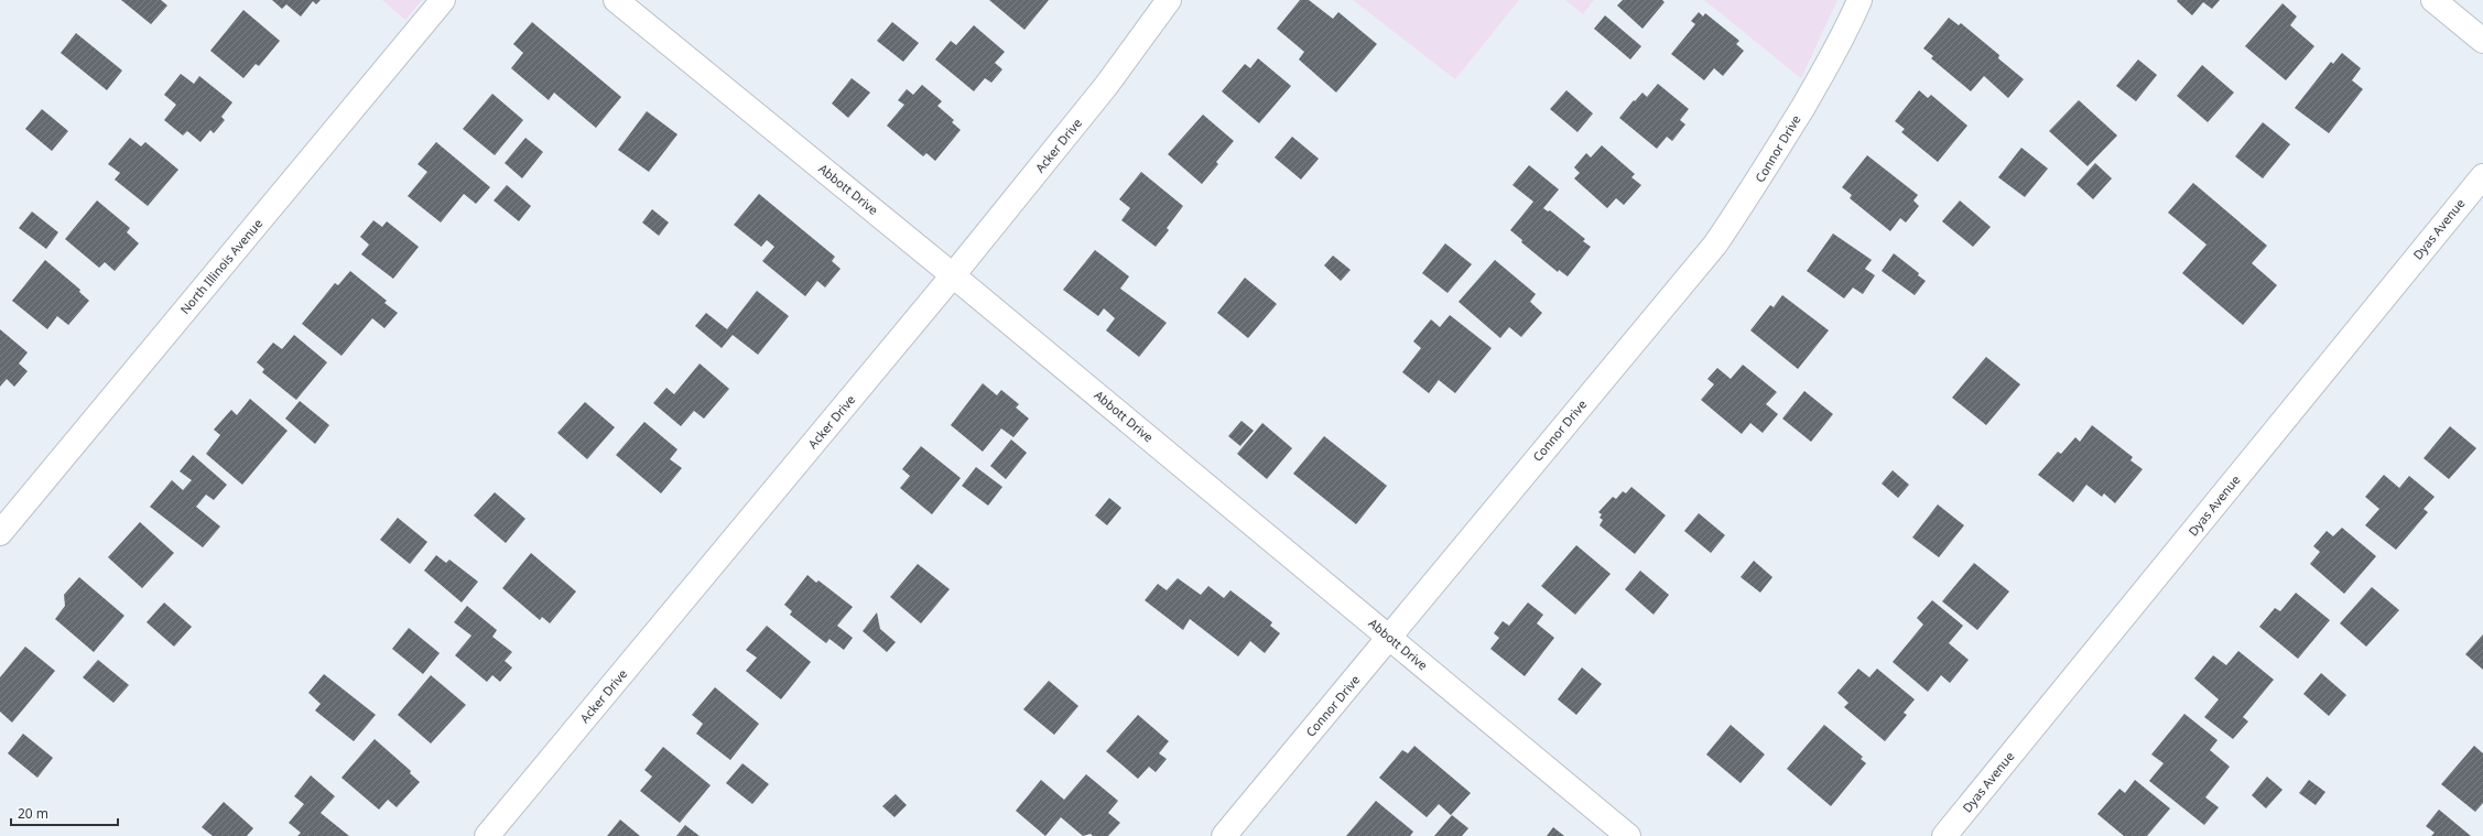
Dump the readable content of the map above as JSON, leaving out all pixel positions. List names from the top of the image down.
{
  "streets": {
    "street": [
      "Acker Drive",
      "Connor Drive",
      "Abbott Drive",
      "Dyas Avenue",
      "North Illinois Avenue"
    ]
  },
  "crossings": [
    ["Acker Drive", "Abbott Drive"],
    ["Connor Drive", "Abbott Drive"]
  ],
  "scale_bar": "20 m"
}
